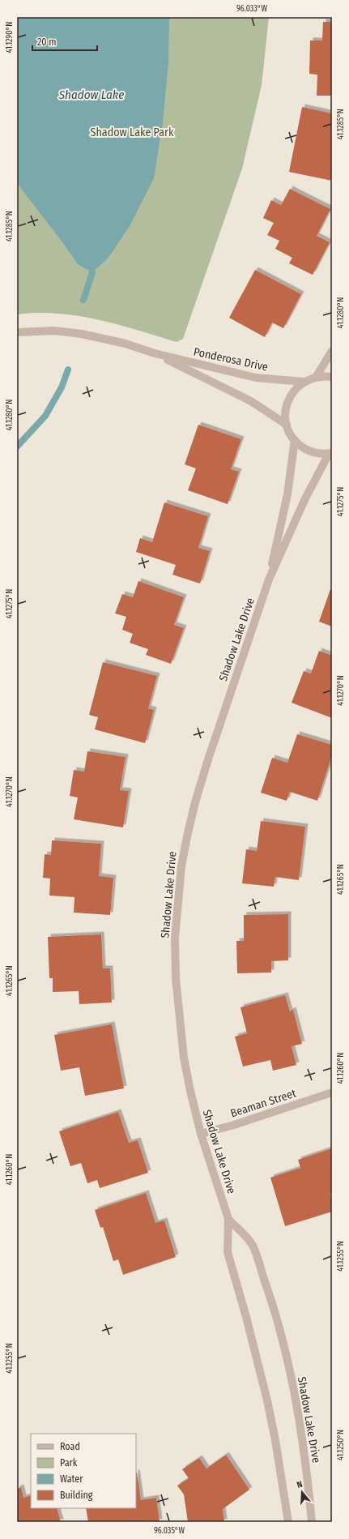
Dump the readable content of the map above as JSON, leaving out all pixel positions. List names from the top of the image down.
{
  "streets": {
    "street": ["Ponderosa Drive", "Shadow Lake Drive", "Beaman Street"]
  },
  "crossings": [
    ["Shadow Lake Drive", "Beaman Street"]
  ],
  "water": ["Shadow Lake"],
  "parks": ["Shadow Lake Park"],
  "legend": [
    "Road",
    "Park",
    "Water",
    "Building"
  ],
  "scale_bar": "20 m",
  "north": "top",
  "coordinates": [
    "96.033°W",
    "41.1290°N",
    "41.1285°N",
    "41.1280°N",
    "41.1275°N",
    "41.1270°N",
    "41.1265°N",
    "41.1260°N",
    "41.1255°N",
    "41.1250°N",
    "96.035°W"
  ]
}
